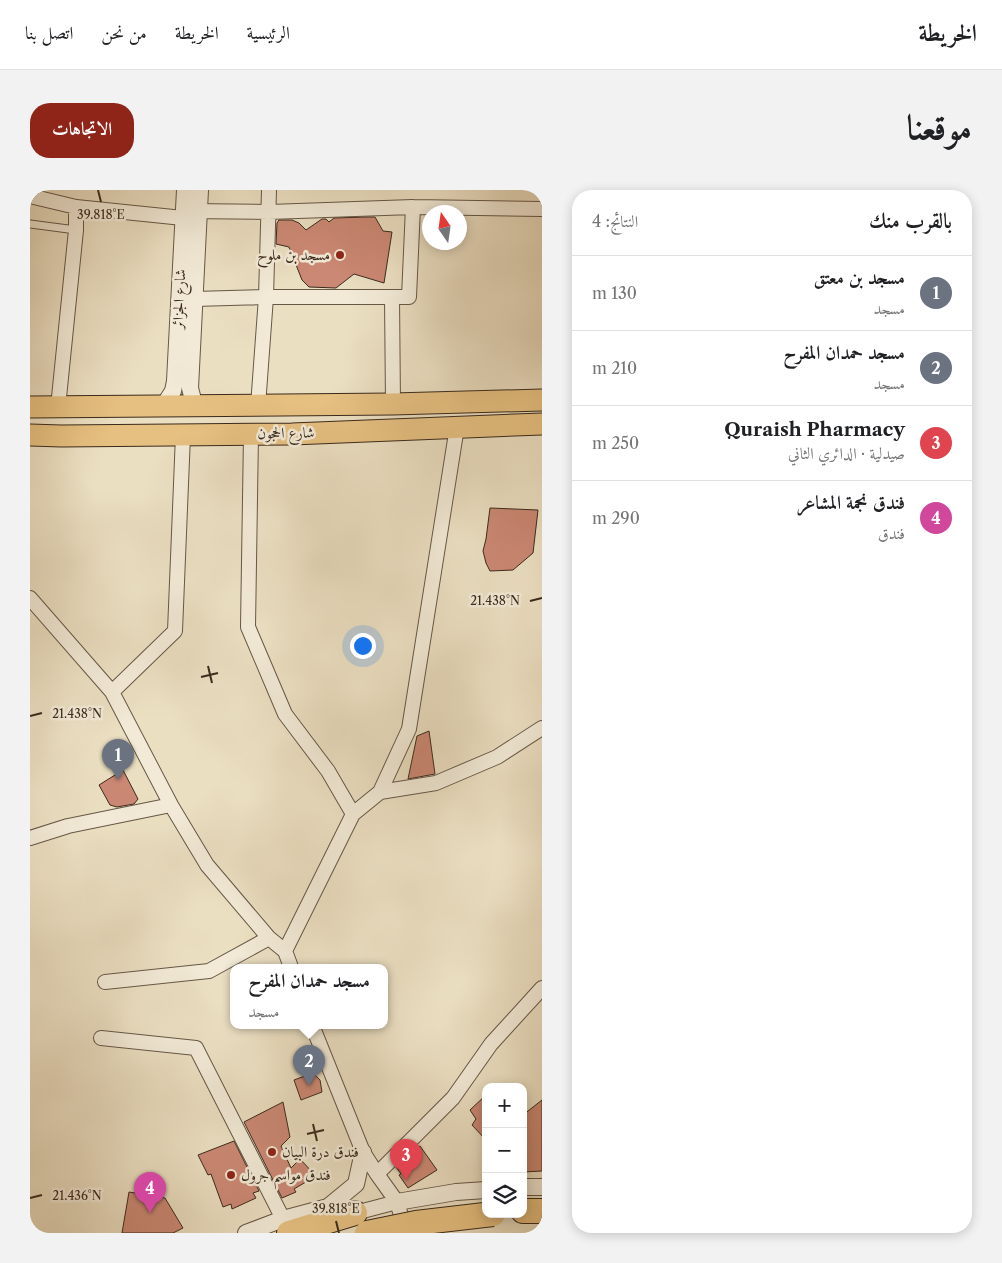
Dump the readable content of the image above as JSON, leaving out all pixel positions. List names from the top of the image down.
{
  "streets": {
    "main road": ["شارع الحجون"],
    "street": ["شارع الجزائر"]
  },
  "crossings": [
    ["شارع الجزائر", "شارع الحجون"]
  ],
  "places": ["مسجد بن ملوح", "فندق درة البيان", "فندق مواسم جرول"],
  "north": "top",
  "page": {
    "header": "الخريطة",
    "nav": [
      "الرئيسية",
      "الخريطة",
      "من نحن",
      "اتصل بنا"
    ],
    "title": "موقعنا",
    "buttons": "الاتجاهات",
    "heading": ["بالقرب منك", "النتائج: 4"],
    "list": [
      {
        "mark": "1",
        "name": "مسجد بن معتق",
        "note": "مسجد",
        "value": "130 m"
      },
      {
        "mark": "2",
        "name": "مسجد حمدان المفرح",
        "note": "مسجد",
        "value": "210 m"
      },
      {
        "mark": "3",
        "name": "Quraish Pharmacy",
        "note": "صيدلية · الدائري الثاني",
        "value": "250 m"
      },
      {
        "mark": "4",
        "name": "فندق نجمة المشاعر",
        "note": "فندق",
        "value": "290 m"
      }
    ],
    "pins": [
      "1",
      "2",
      "3",
      "4"
    ],
    "popup": ["مسجد حمدان المفرح", "مسجد"],
    "map_buttons": ["+", "−"]
  },
  "coordinates": ["39.818°E", "21.438°N", "21.436°N"]
}
